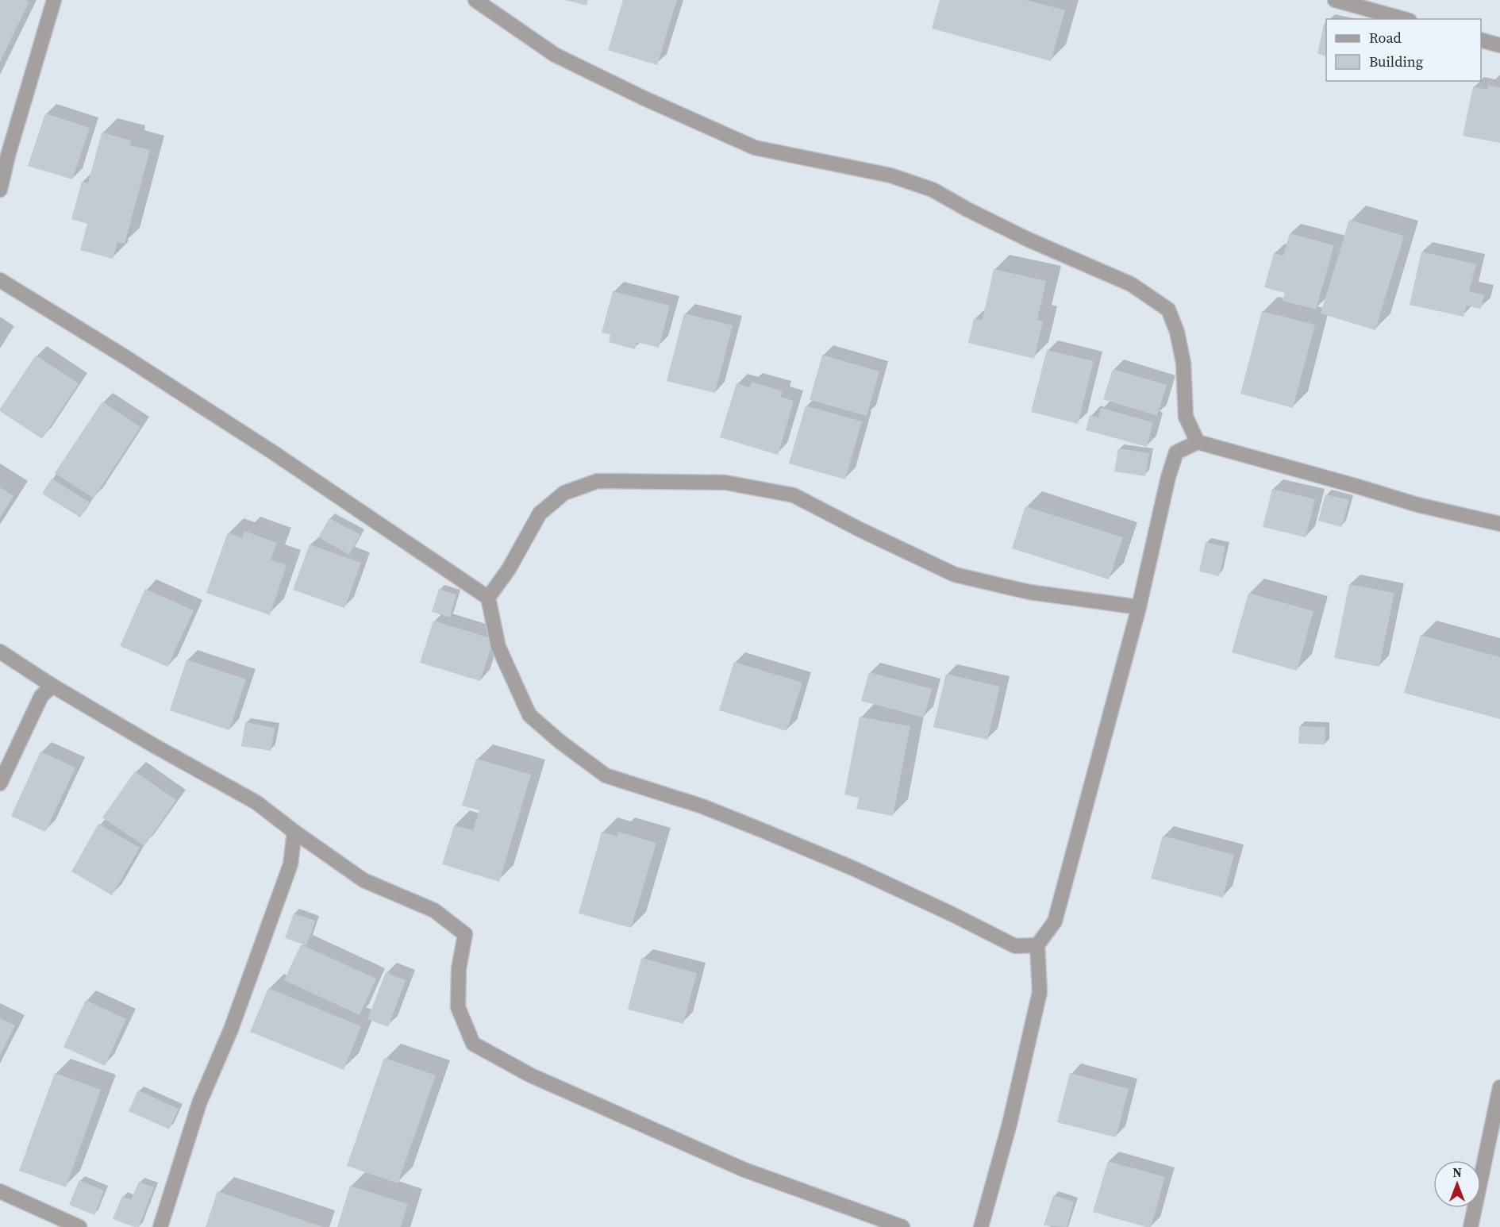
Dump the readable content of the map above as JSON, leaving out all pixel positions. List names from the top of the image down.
{
  "legend": ["Road", "Building"],
  "north": "top"
}
